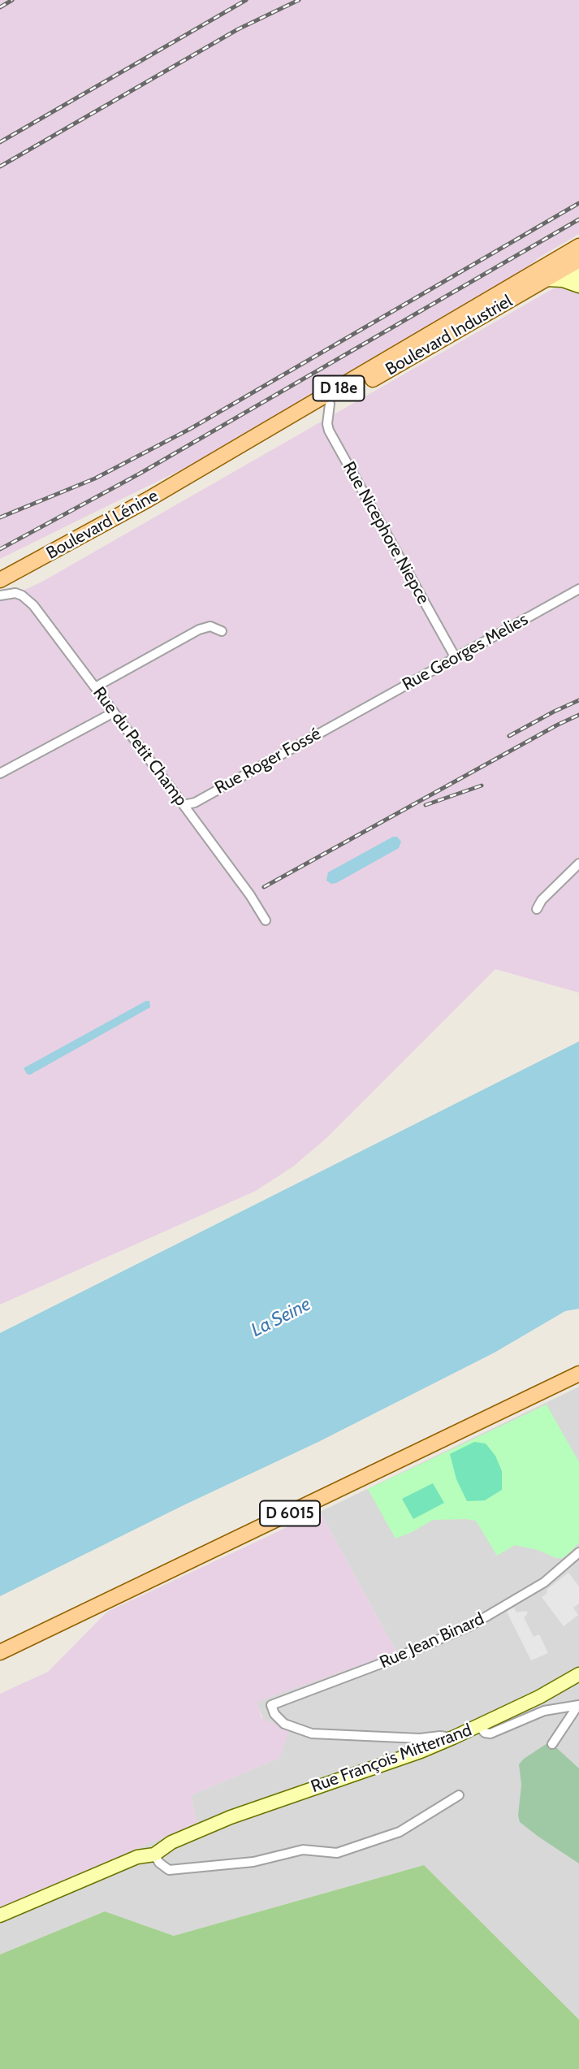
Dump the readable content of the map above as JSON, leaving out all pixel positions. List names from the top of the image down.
{
  "streets": {
    "main road": [
      "Boulevard Industriel",
      "D 18e",
      "Boulevard Lénine",
      "D 6015"
    ],
    "street": [
      "Rue Nicephore Niepce",
      "Rue Georges Melies",
      "Rue du Petit Champ",
      "Rue Roger Fossé",
      "Rue Jean Binard",
      "Rue François Mitterrand"
    ]
  },
  "crossings": [
    ["Boulevard Industriel", "Boulevard Lénine"],
    ["Boulevard Industriel", "Rue Nicephore Niepce"],
    ["Rue Nicephore Niepce", "Rue Georges Melies"],
    ["Rue Georges Melies", "Rue Roger Fossé"],
    ["Rue du Petit Champ", "Rue Roger Fossé"],
    ["Rue Jean Binard", "Rue François Mitterrand"]
  ],
  "water": ["La Seine"]
}
